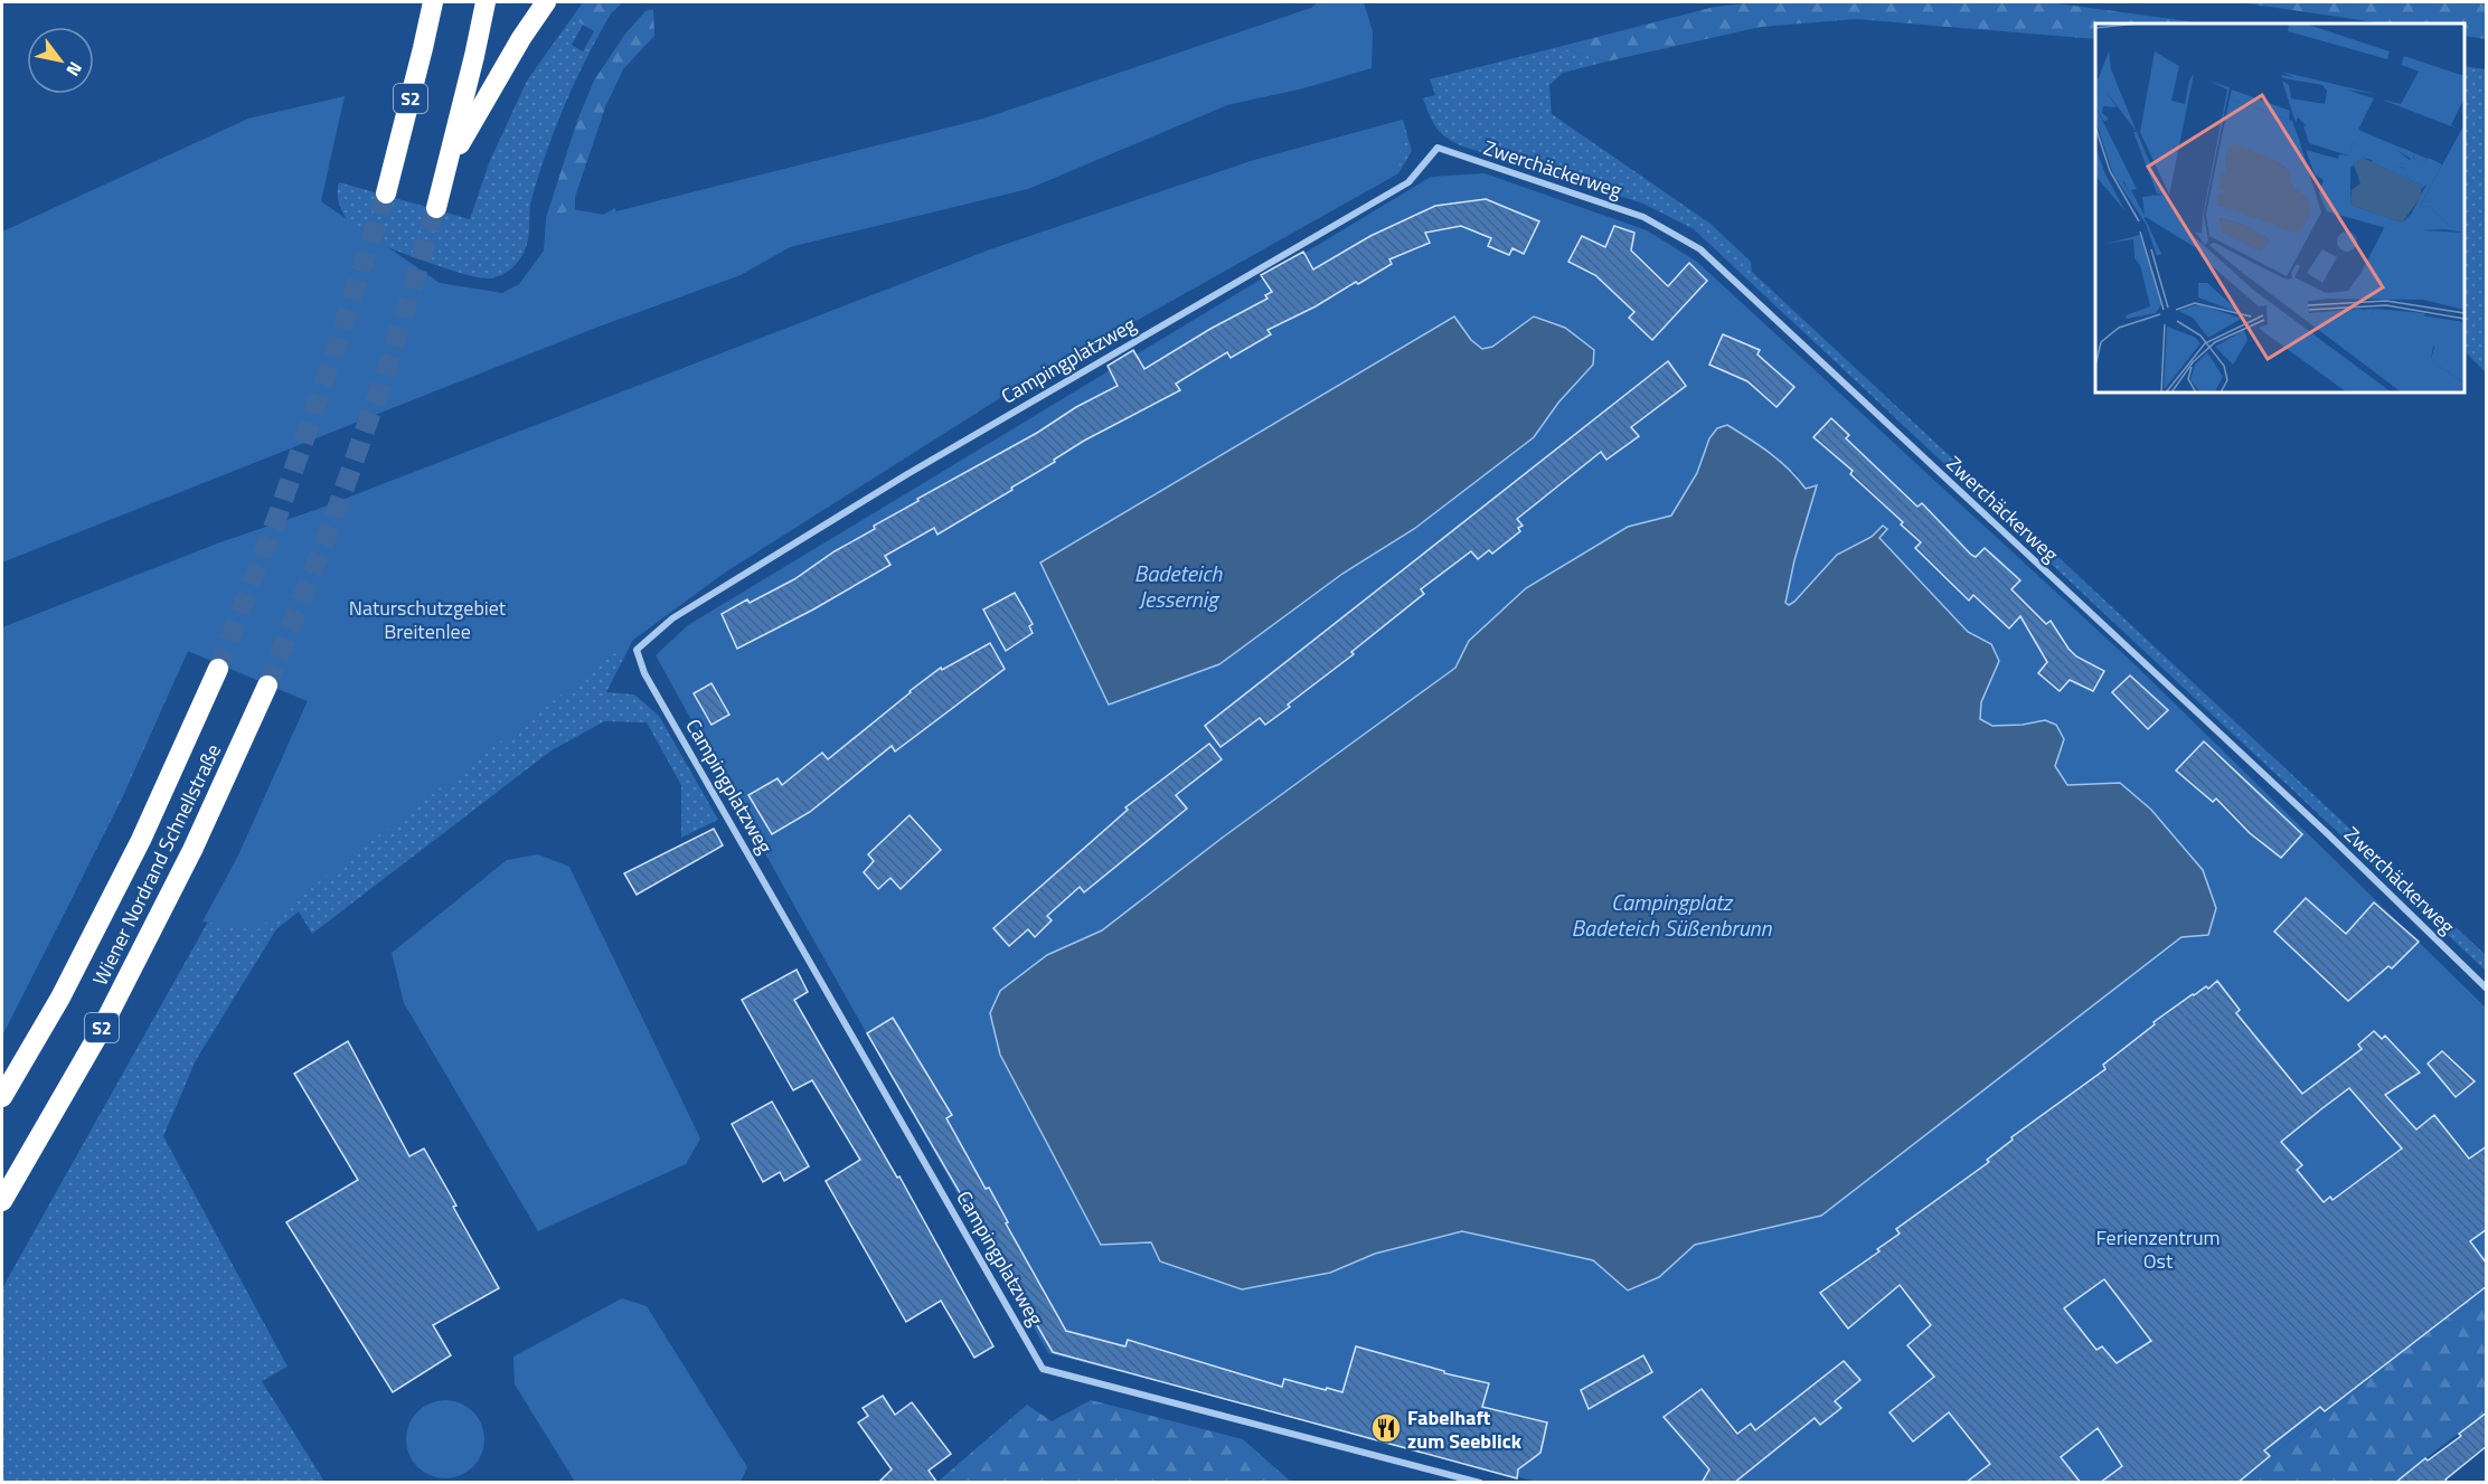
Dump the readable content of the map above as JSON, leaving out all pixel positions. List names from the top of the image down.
{
  "streets": {
    "highway": ["S2", "Wiener Nordrand Schnellstraße"],
    "street": ["Zwerchäckerweg", "Campingplatzweg"]
  },
  "crossings": [
    ["Zwerchäckerweg", "Campingplatzweg"]
  ],
  "water": ["Badeteich Jessernig", "Campingplatz Badeteich Süßenbrunn"],
  "parks": ["Naturschutzgebiet Breitenlee", "Ferienzentrum Ost"],
  "places": {
    "restaurant": ["Fabelhaft zum Seeblick"]
  },
  "north": "bottom right"
}
